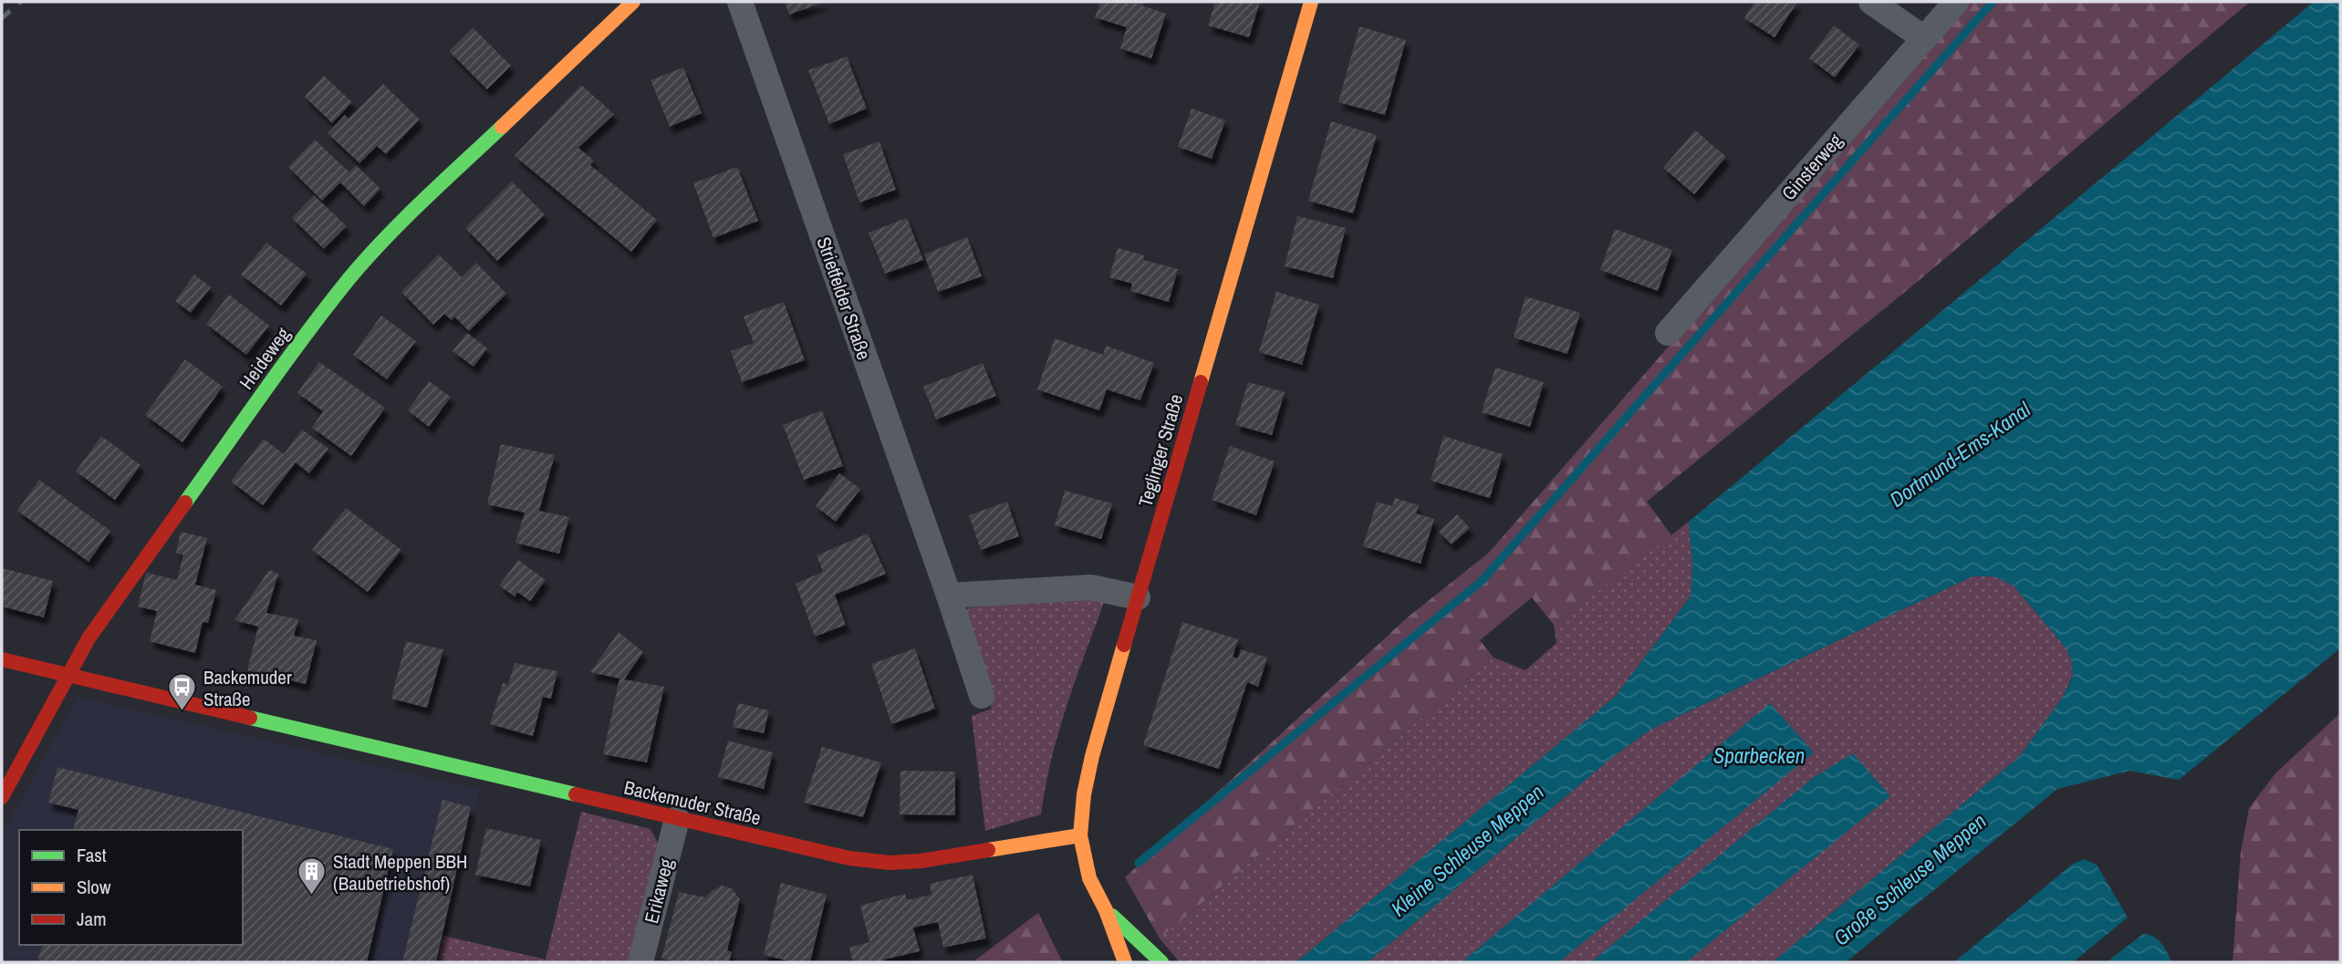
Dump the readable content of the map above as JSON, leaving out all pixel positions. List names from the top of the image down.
{
  "streets": {
    "street": [
      "Ginsterweg",
      "Strietfelder Straße",
      "Heideweg",
      "Teglinger Straße",
      "Backemuder Straße",
      "Erikaweg"
    ]
  },
  "crossings": [
    ["Heideweg", "Backemuder Straße"],
    ["Teglinger Straße", "Backemuder Straße"],
    ["Backemuder Straße", "Erikaweg"]
  ],
  "water": [
    "Dortmund-Ems-Kanal",
    "Sparbecken",
    "Kleine Schleuse Meppen",
    "Große Schleuse Meppen"
  ],
  "places": {
    "bus stop": ["Backemuder Straße"],
    "building": ["Stadt Meppen BBH (Baubetriebshof)"]
  },
  "legend": ["Fast", "Slow", "Jam"]
}
